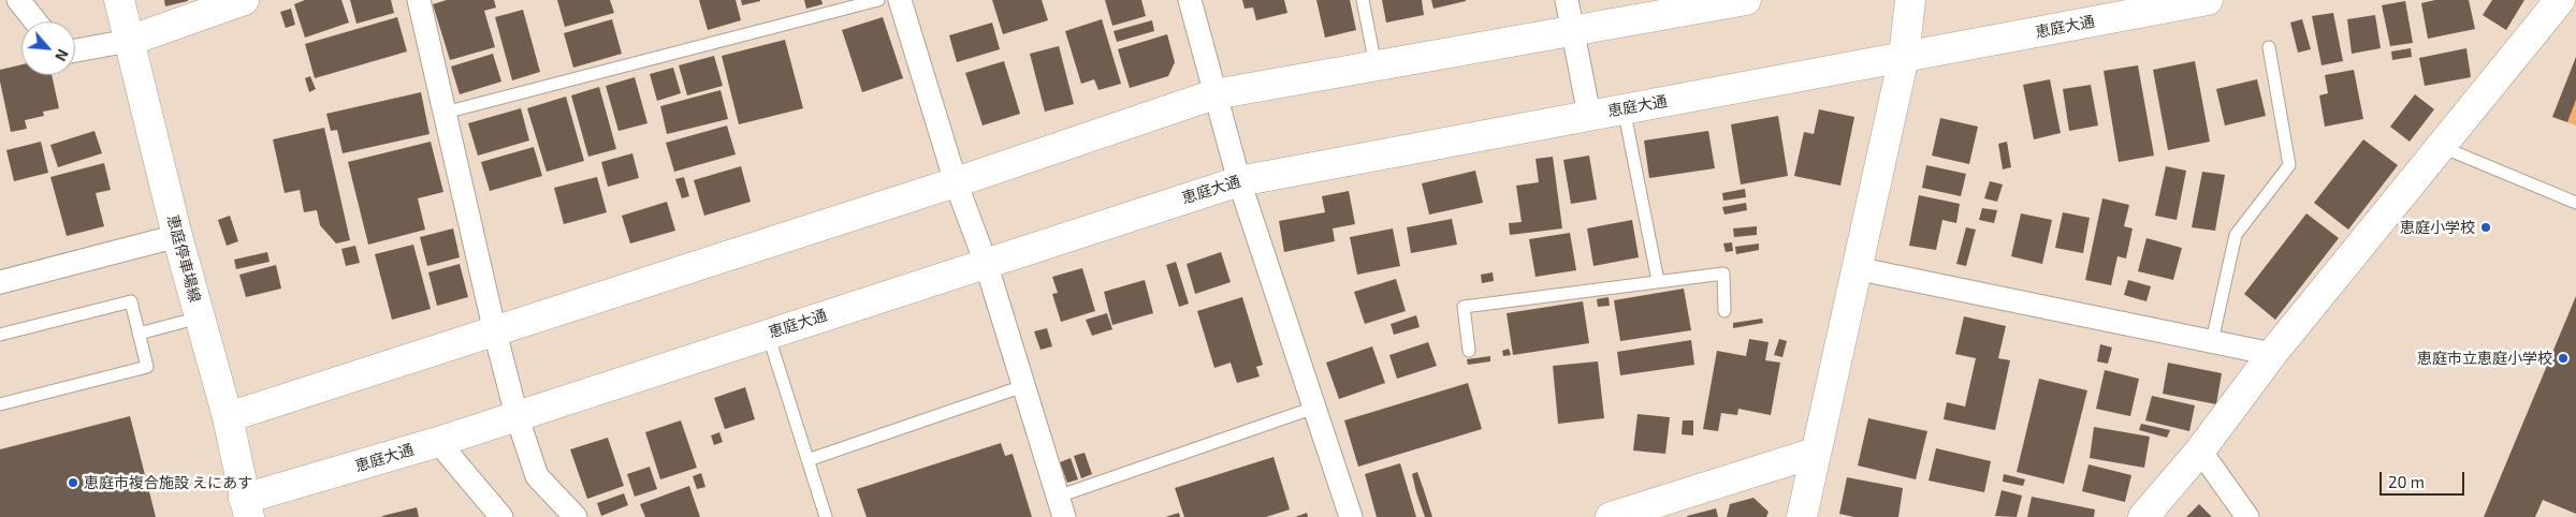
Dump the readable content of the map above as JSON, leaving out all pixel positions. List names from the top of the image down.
{
  "streets": {
    "street": ["恵庭大通", "恵庭停車場線"]
  },
  "crossings": [
    ["恵庭大通", "恵庭停車場線"]
  ],
  "places": ["恵庭小学校", "恵庭市立恵庭小学校", "恵庭市複合施設 えにあす"],
  "scale_bar": "20 m",
  "north": "bottom right"
}
